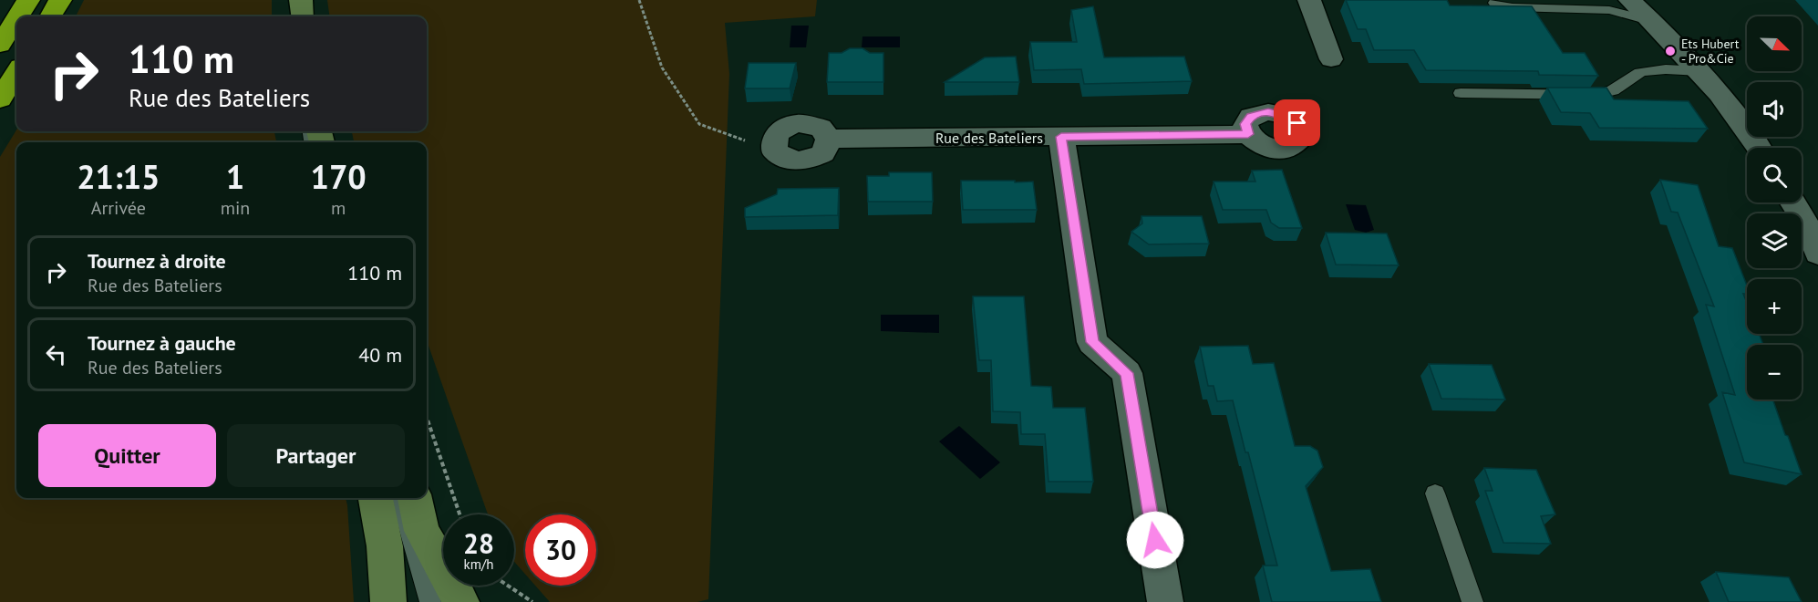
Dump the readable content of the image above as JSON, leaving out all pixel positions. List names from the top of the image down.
{
  "streets": {
    "street": ["Rue des Bateliers"]
  },
  "places": ["Ets Hubert - Pro&Cie"],
  "north": "bottom right",
  "page": {
    "map_buttons": ["+", "−"],
    "turn": ["110 m", "Rue des Bateliers"],
    "eta": [
      "21:15",
      "Arrivée",
      "1",
      "min",
      "170",
      "m"
    ],
    "list": [
      {
        "name": "Tournez à droite",
        "note": "Rue des Bateliers",
        "value": "110 m"
      },
      {
        "name": "Tournez à gauche",
        "note": "Rue des Bateliers",
        "value": "40 m"
      }
    ],
    "buttons": ["Quitter", "Partager"],
    "speed": "28 km/h",
    "limit": "30"
  }
}
